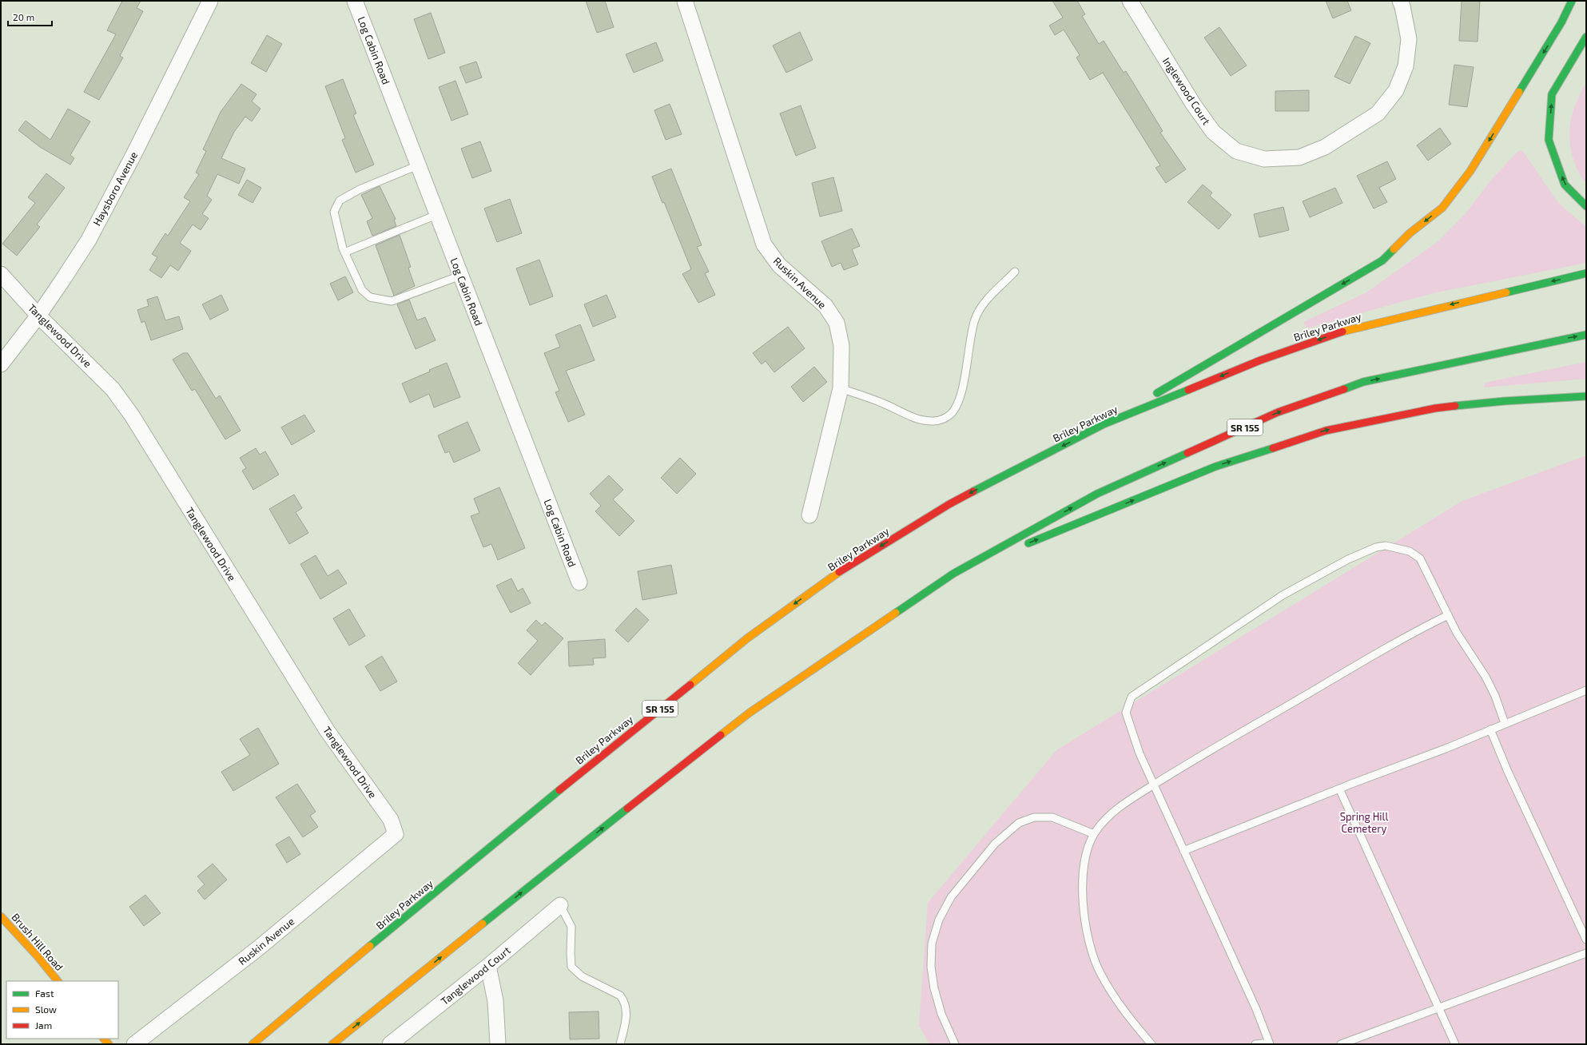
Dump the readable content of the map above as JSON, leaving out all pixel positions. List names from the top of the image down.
{
  "streets": {
    "main road": ["Briley Parkway", "SR 155", "Brush Hill Road"],
    "street": [
      "Log Cabin Road",
      "Inglewood Court",
      "Haysboro Avenue",
      "Ruskin Avenue",
      "Tanglewood Drive",
      "Tanglewood Court"
    ]
  },
  "crossings": [
    ["Haysboro Avenue", "Tanglewood Drive"],
    ["Ruskin Avenue", "Tanglewood Drive"]
  ],
  "parks": ["Spring Hill Cemetery"],
  "legend": ["Fast", "Slow", "Jam"],
  "scale_bar": "20 m"
}
